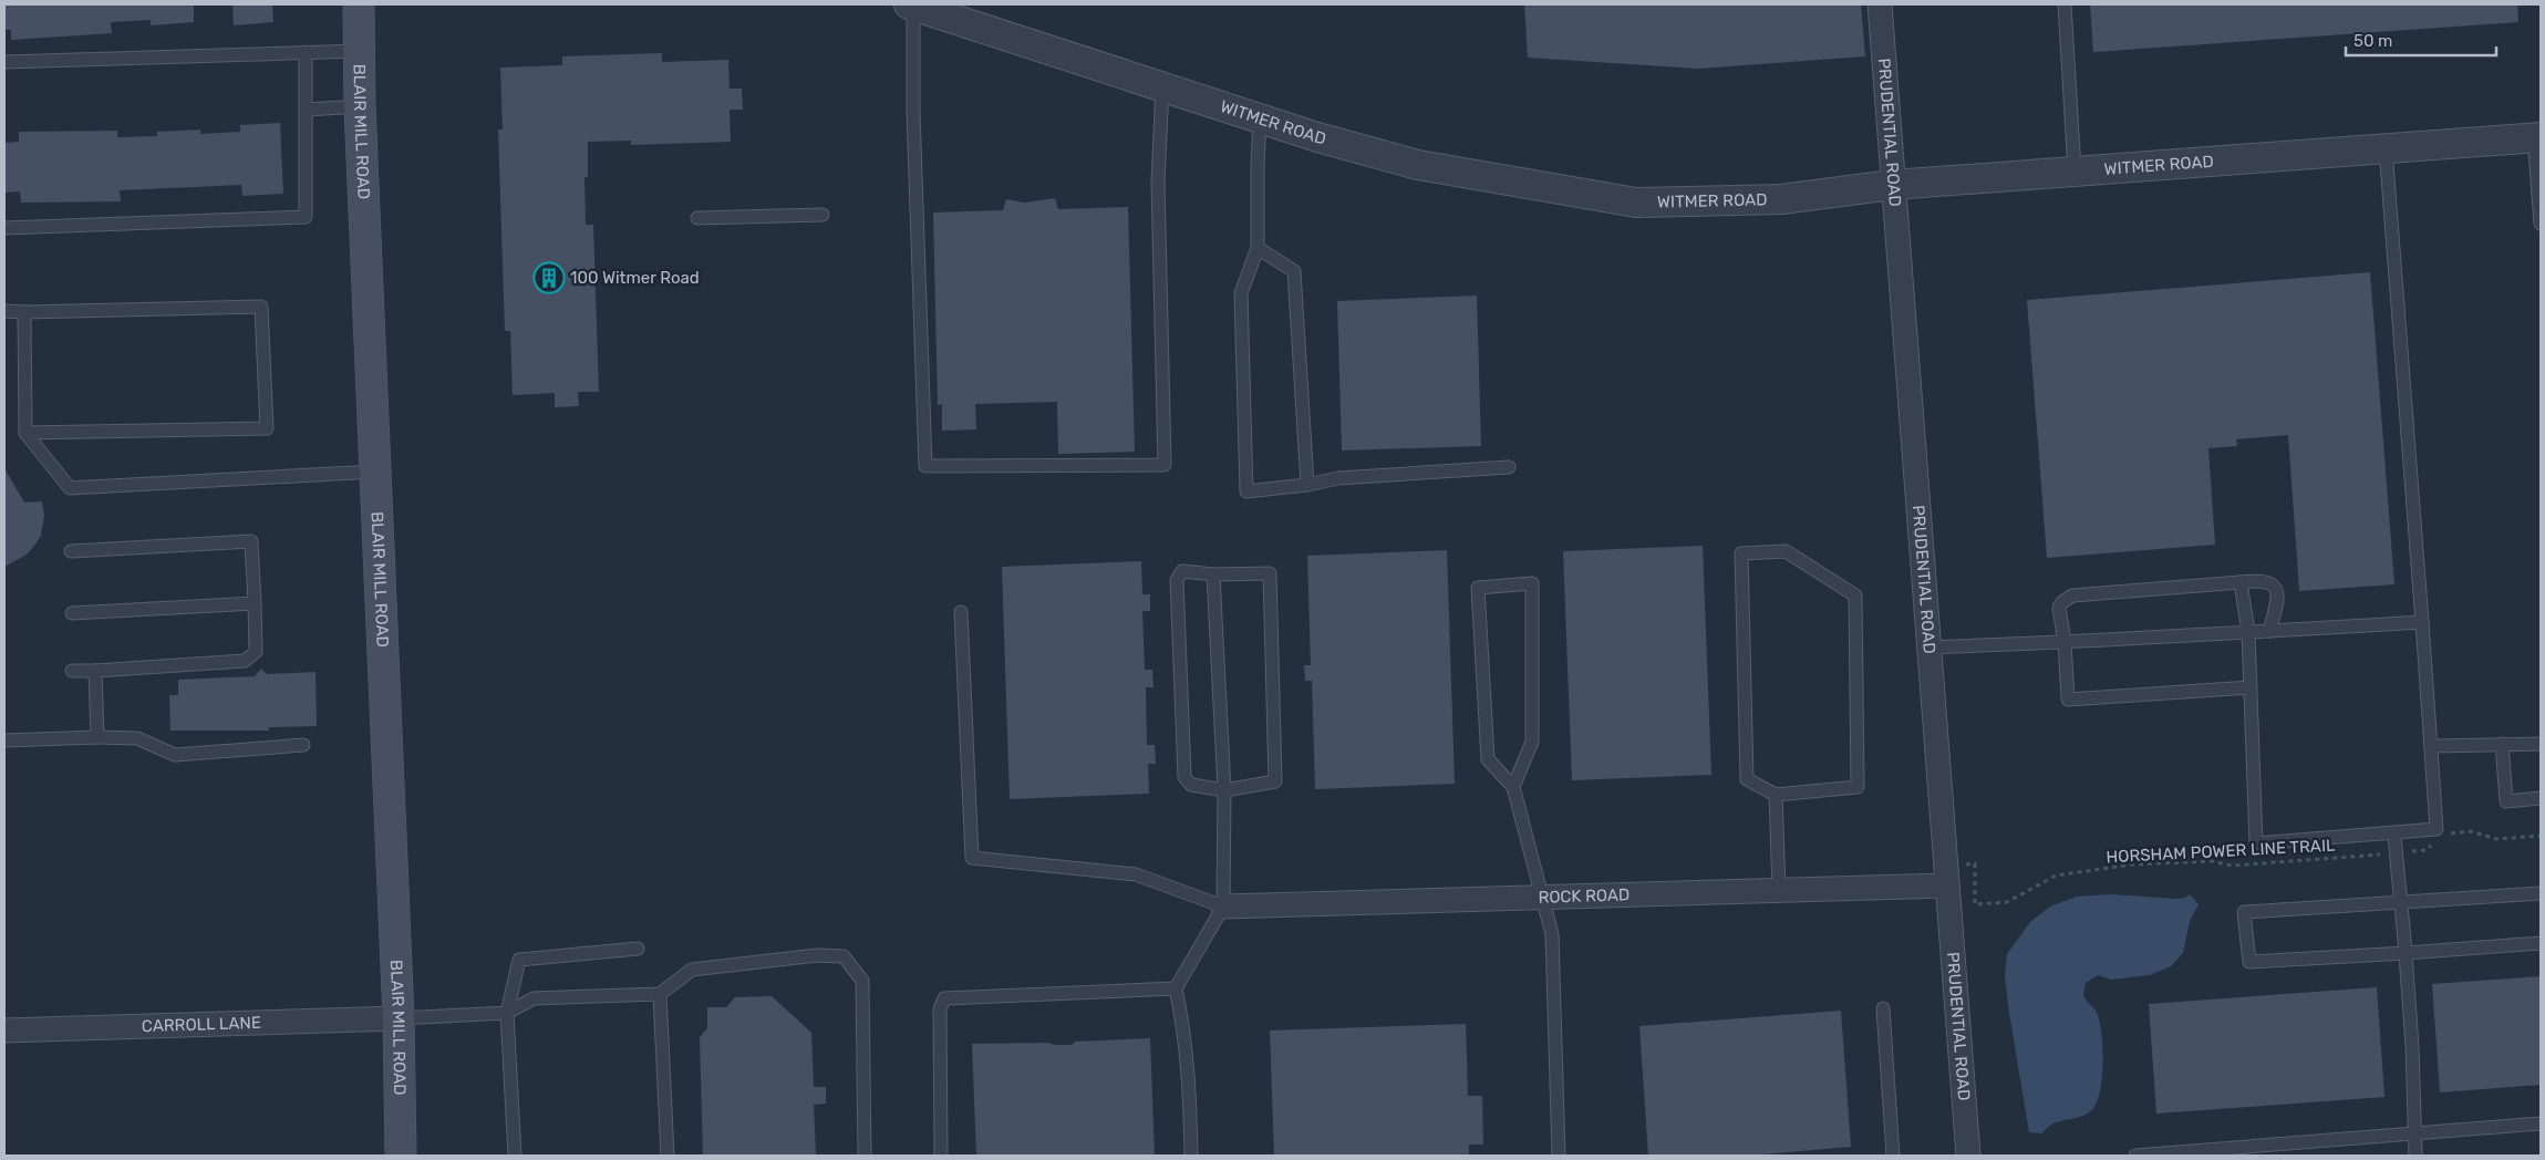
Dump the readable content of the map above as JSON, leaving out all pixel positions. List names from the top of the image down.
{
  "streets": {
    "main road": ["BLAIR MILL ROAD"],
    "street": [
      "WITMER ROAD",
      "PRUDENTIAL ROAD",
      "ROCK ROAD",
      "CARROLL LANE"
    ],
    "path": ["HORSHAM POWER LINE TRAIL"]
  },
  "crossings": [
    ["WITMER ROAD", "PRUDENTIAL ROAD"],
    ["BLAIR MILL ROAD", "CARROLL LANE"],
    ["PRUDENTIAL ROAD", "ROCK ROAD"]
  ],
  "places": {
    "building": ["100 Witmer Road"]
  },
  "scale_bar": "50 m"
}
